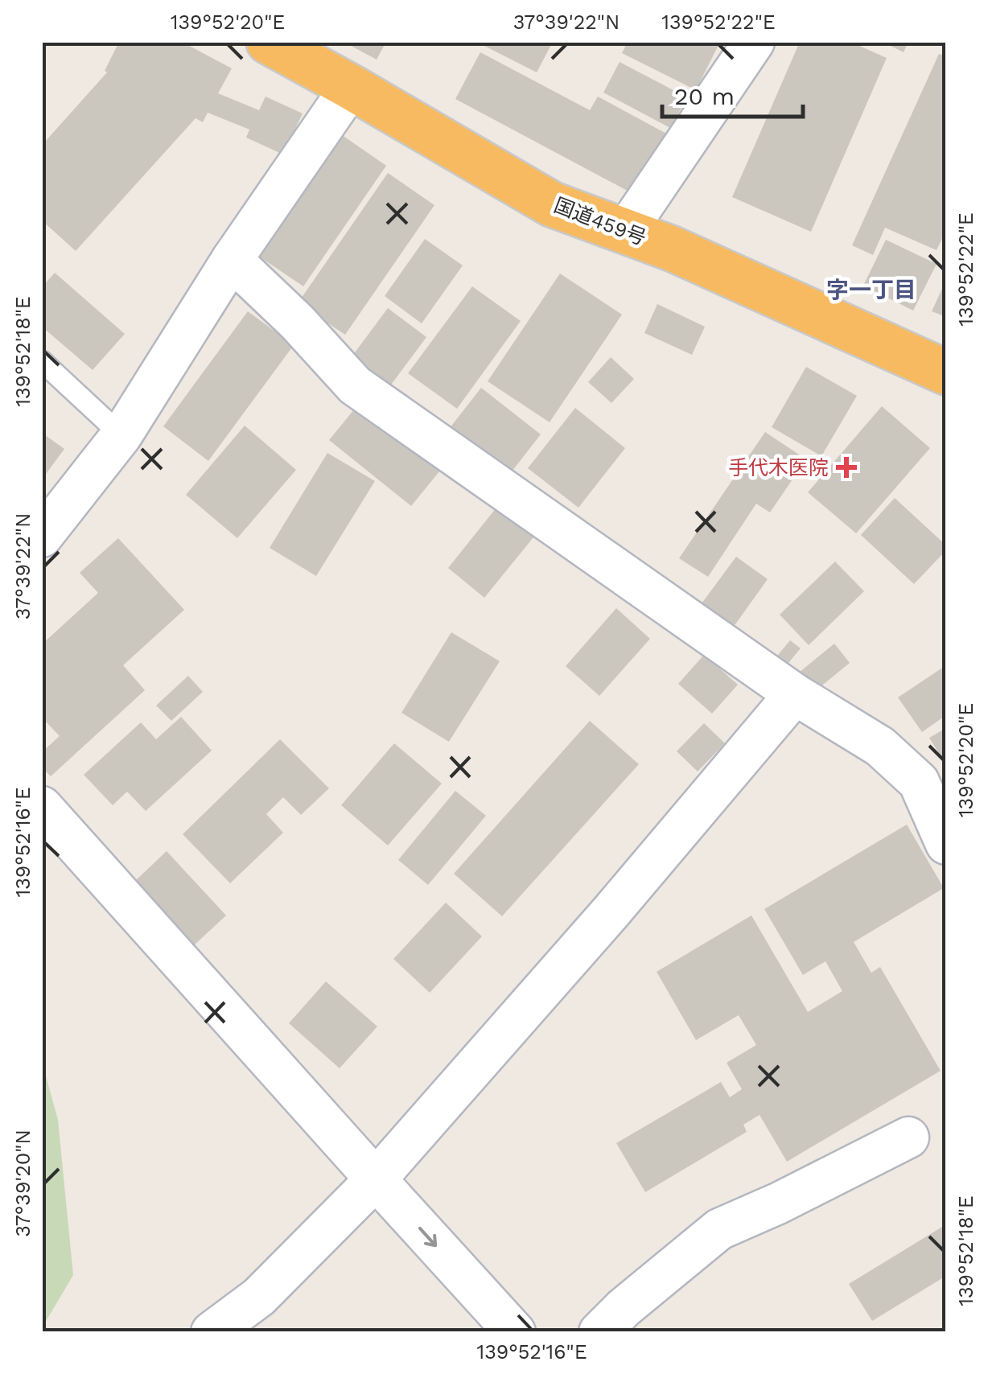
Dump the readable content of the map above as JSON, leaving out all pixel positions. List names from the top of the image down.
{
  "streets": {
    "highway": ["国道459号"]
  },
  "districts": ["字一丁目"],
  "places": {
    "health": ["手代木医院"]
  },
  "scale_bar": "20 m",
  "coordinates": [
    "139°52'20\"E",
    "37°39'22\"N",
    "139°52'22\"E",
    "139°52'18\"E",
    "139°52'16\"E",
    "37°39'20\"N"
  ]
}
